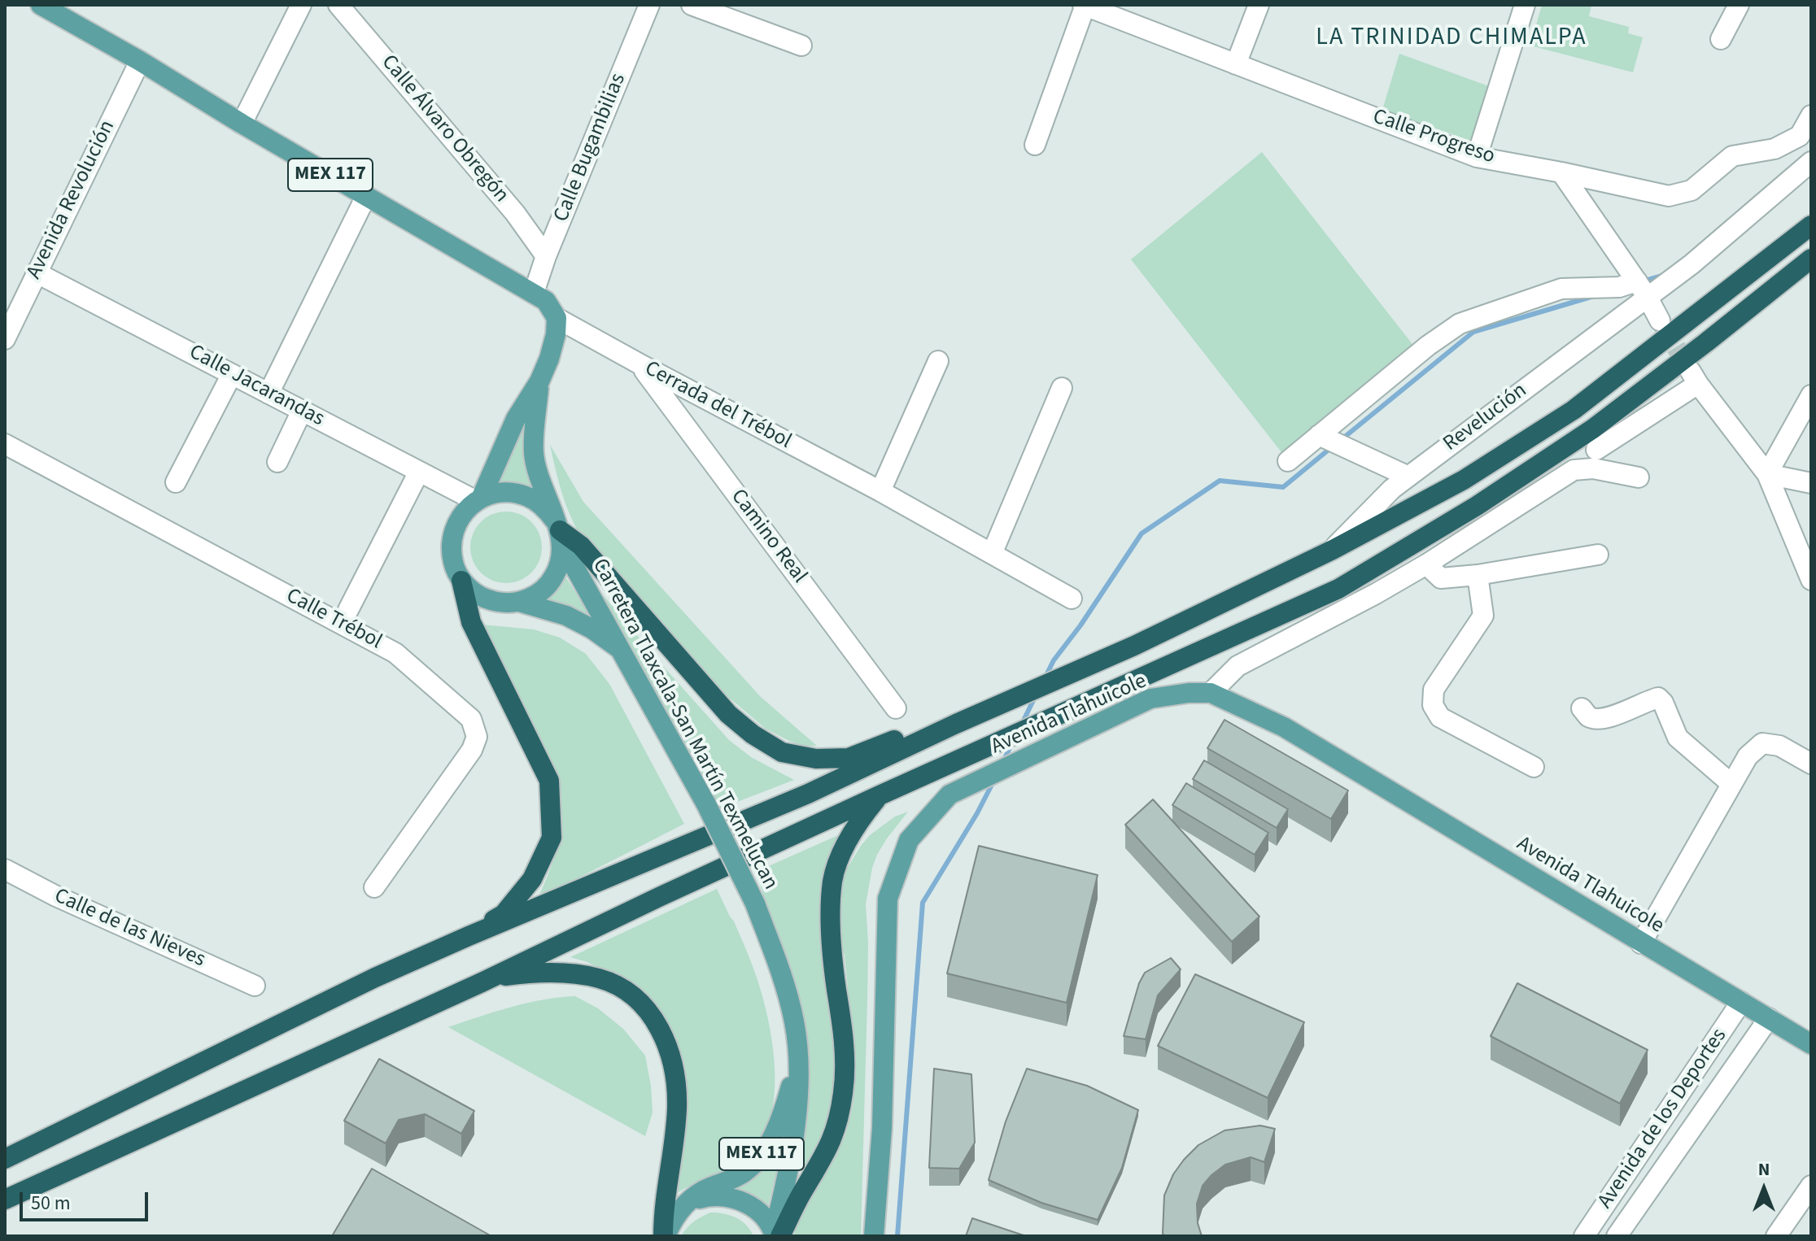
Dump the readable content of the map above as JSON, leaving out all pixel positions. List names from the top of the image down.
{
  "streets": {
    "main road": ["MEX 117", "Avenida Tlahuicole", "Carretera Tlaxcala-San Martín Texmelucan"],
    "street": [
      "Calle Álvaro Obregón",
      "Calle Progreso",
      "Calle Bugambilias",
      "Avenida Revolución",
      "Calle Jacarandas",
      "Cerrada del Trébol",
      "Revelución",
      "Camino Real",
      "Calle Trébol",
      "Calle de las Nieves",
      "Avenida de los Deportes"
    ]
  },
  "crossings": [
    ["Calle Álvaro Obregón", "Calle Bugambilias"],
    ["Calle Bugambilias", "MEX 117"],
    ["MEX 117", "Avenida Revolución"],
    ["MEX 117", "Calle Jacarandas"],
    ["MEX 117", "Cerrada del Trébol"],
    ["MEX 117", "Carretera Tlaxcala-San Martín Texmelucan"],
    ["Avenida Revolución", "Calle Jacarandas"],
    ["Calle Jacarandas", "Carretera Tlaxcala-San Martín Texmelucan"],
    ["Cerrada del Trébol", "Camino Real"],
    ["Avenida Tlahuicole", "Avenida de los Deportes"]
  ],
  "districts": ["LA TRINIDAD CHIMALPA"],
  "scale_bar": "50 m",
  "north": "top"
}
